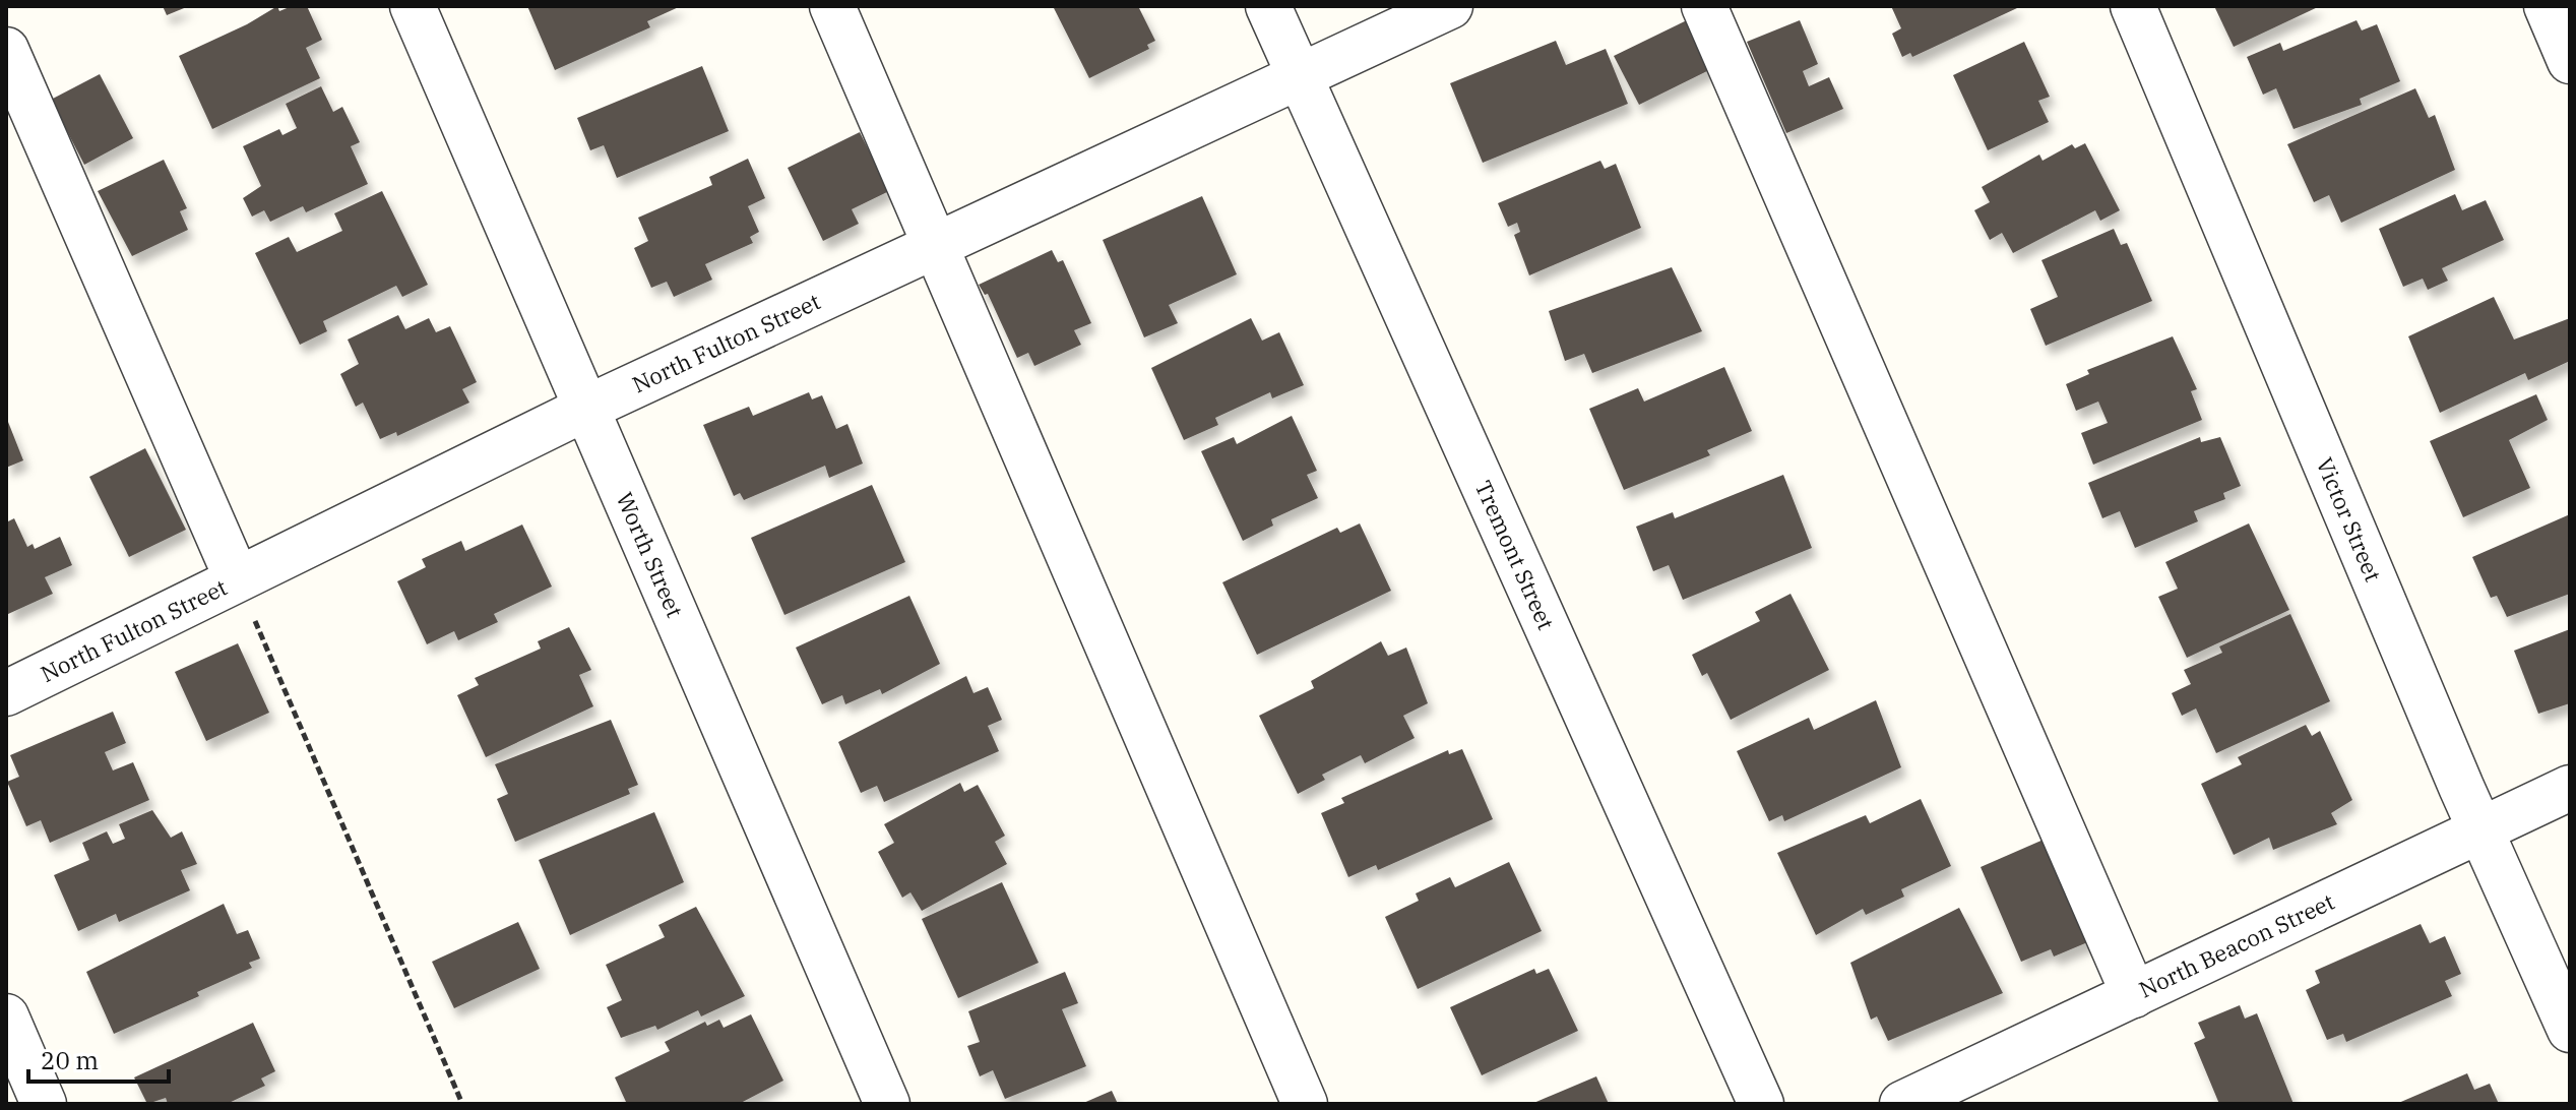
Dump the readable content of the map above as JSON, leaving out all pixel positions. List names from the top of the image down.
{
  "streets": {
    "street": [
      "North Fulton Street",
      "Victor Street",
      "Worth Street",
      "Tremont Street",
      "North Beacon Street"
    ]
  },
  "crossings": [
    ["North Fulton Street", "Worth Street"],
    ["North Fulton Street", "Tremont Street"],
    ["Victor Street", "North Beacon Street"]
  ],
  "scale_bar": "20 m"
}
